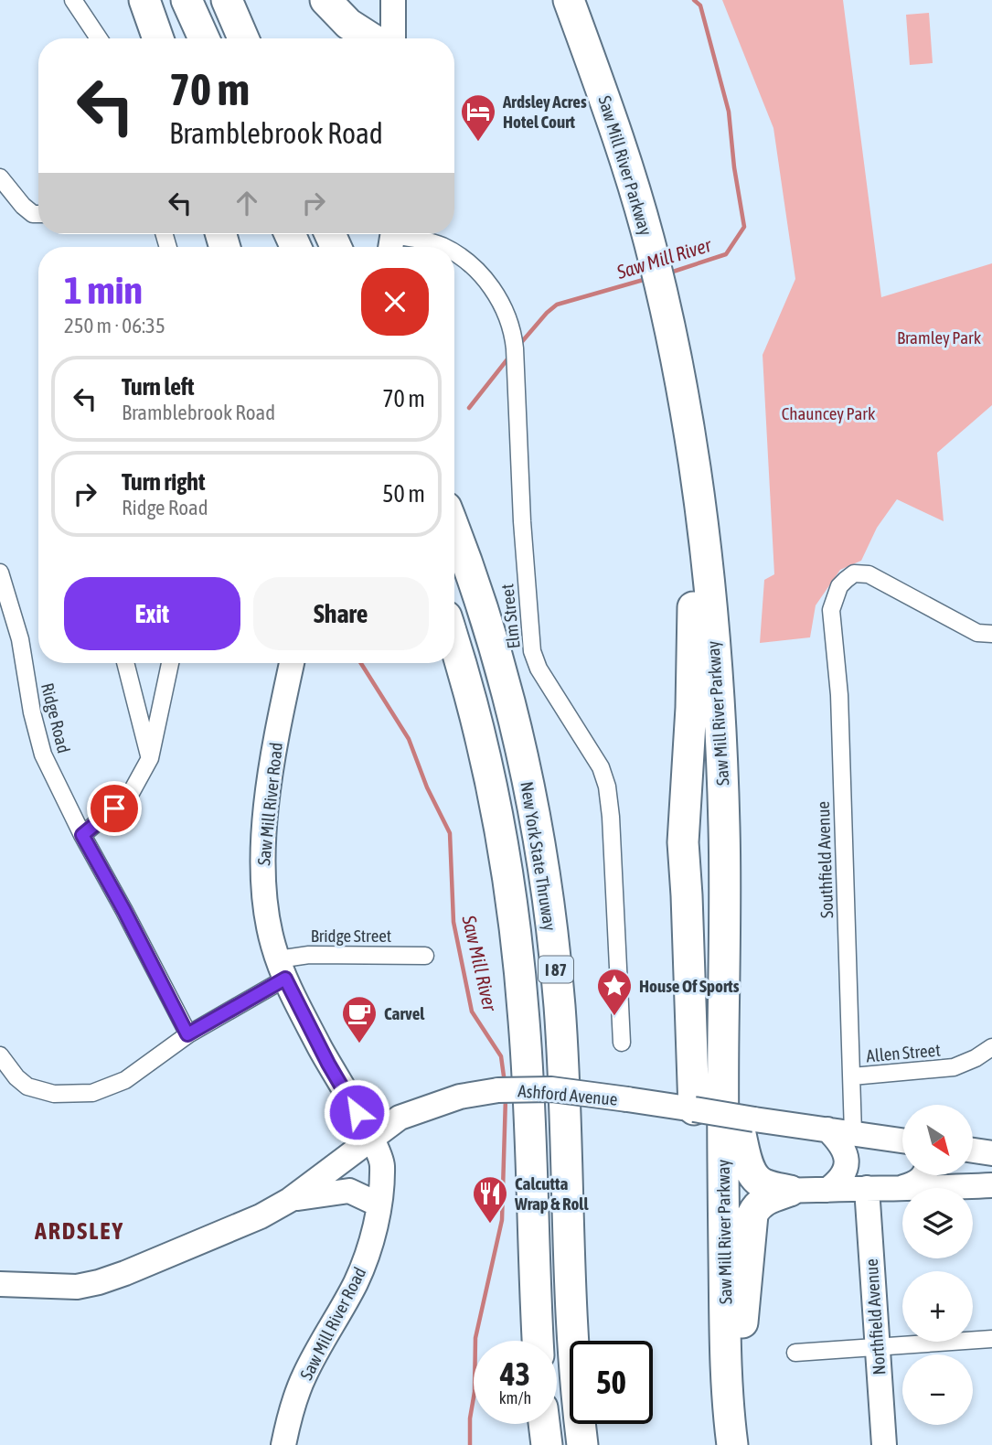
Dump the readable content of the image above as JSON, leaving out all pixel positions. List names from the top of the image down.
{
  "streets": {
    "highway": ["Saw Mill River Parkway", "New York State Thruway", "I 87"],
    "main road": ["Saw Mill River Road", "Ashford Avenue", "Northfield Avenue"],
    "street": [
      "Elm Street",
      "Ridge Road",
      "Southfield Avenue",
      "Bridge Street",
      "Allen Street"
    ]
  },
  "crossings": [
    ["Saw Mill River Parkway", "Ashford Avenue"],
    ["Saw Mill River Road", "Bridge Street"],
    ["Saw Mill River Road", "Ashford Avenue"],
    ["Southfield Avenue", "Allen Street"],
    ["Southfield Avenue", "Ashford Avenue"]
  ],
  "districts": ["ARDSLEY"],
  "water": ["Saw Mill River"],
  "parks": ["Bramley Park", "Chauncey Park"],
  "places": {
    "hotel": ["Ardsley Acres Hotel Court"],
    "place": ["House Of Sports"],
    "cafe": ["Carvel"],
    "restaurant": ["Calcutta Wrap & Roll"]
  },
  "north": "bottom right",
  "page": {
    "turn": ["70 m", "Bramblebrook Road"],
    "heading": ["1 min", "250 m · 06:35"],
    "list": [
      {
        "name": "Turn left",
        "note": "Bramblebrook Road",
        "value": "70 m"
      },
      {
        "name": "Turn right",
        "note": "Ridge Road",
        "value": "50 m"
      }
    ],
    "buttons": ["Exit", "Share"],
    "map_buttons": ["+", "−"],
    "speed": "43 km/h",
    "limit": "50"
  }
}
